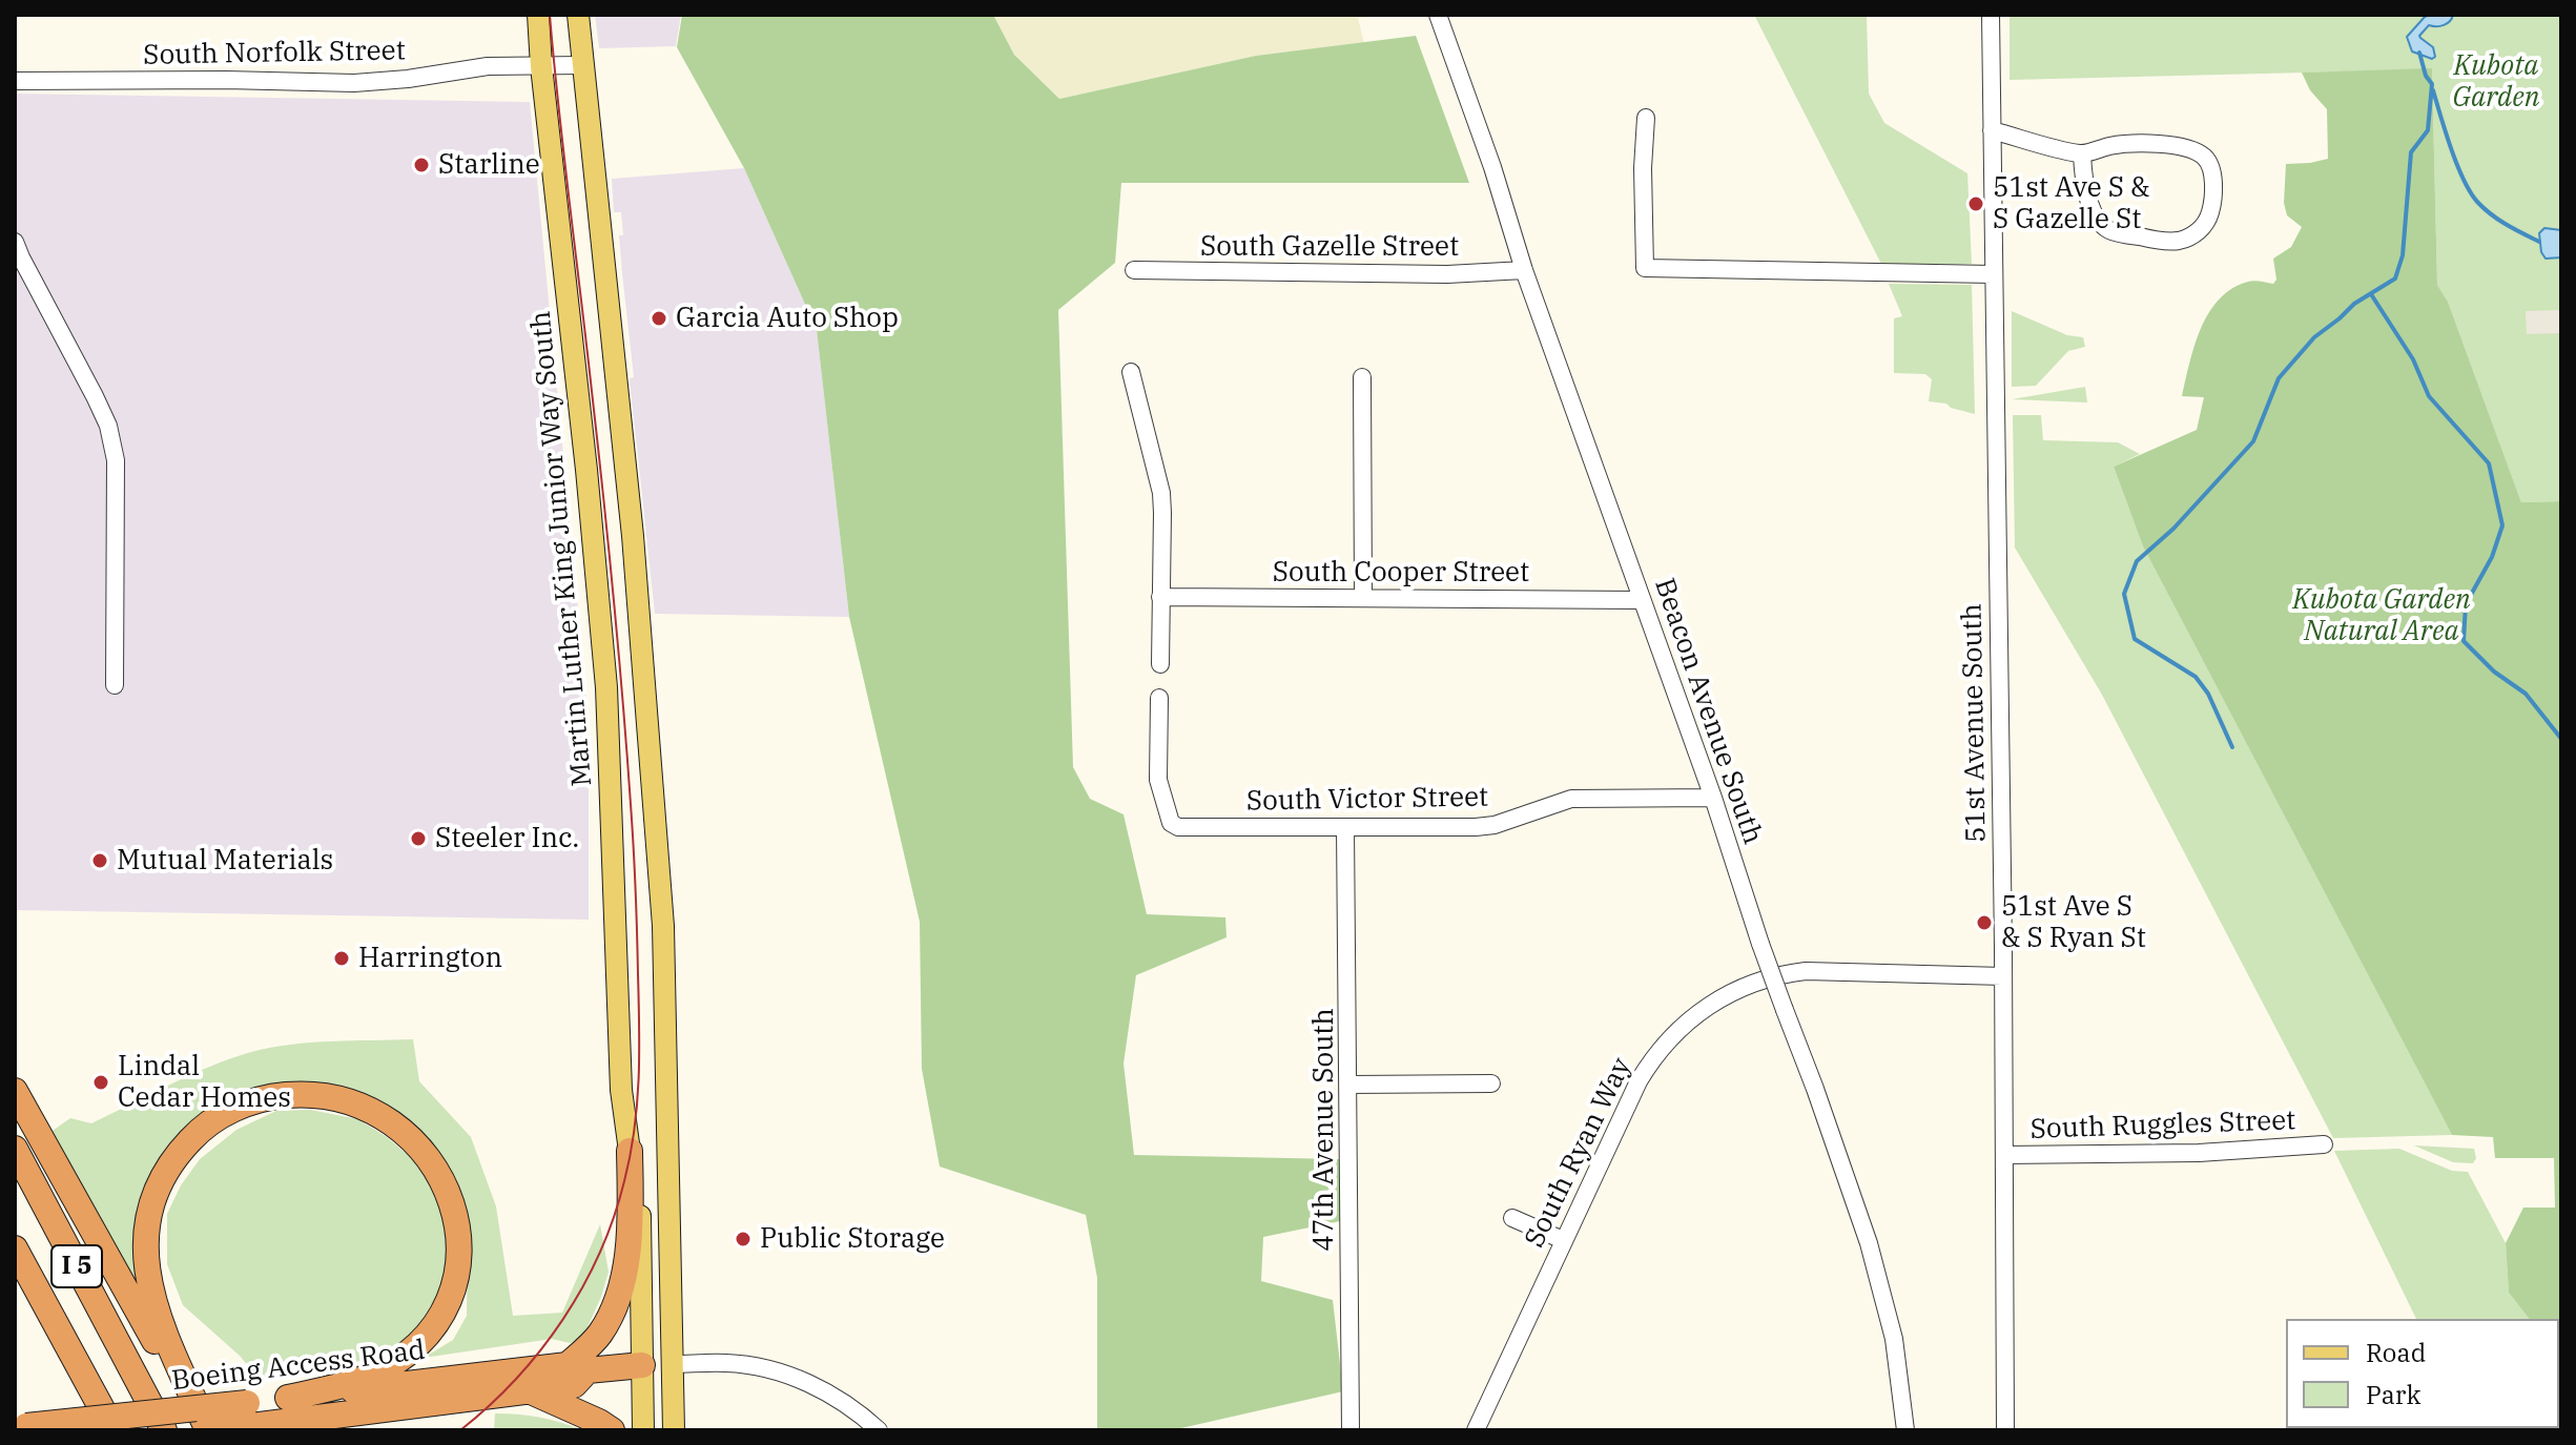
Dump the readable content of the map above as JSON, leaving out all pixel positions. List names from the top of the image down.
{
  "streets": {
    "highway": ["I 5", "Boeing Access Road"],
    "main road": ["Martin Luther King Junior Way South"],
    "street": [
      "South Norfolk Street",
      "South Gazelle Street",
      "South Cooper Street",
      "Beacon Avenue South",
      "51st Avenue South",
      "South Victor Street",
      "South Ruggles Street",
      "47th Avenue South",
      "South Ryan Way"
    ]
  },
  "crossings": [
    ["South Norfolk Street", "Martin Luther King Junior Way South"],
    ["South Gazelle Street", "Beacon Avenue South"],
    ["Martin Luther King Junior Way South", "Boeing Access Road"],
    ["South Cooper Street", "Beacon Avenue South"],
    ["Beacon Avenue South", "South Victor Street"],
    ["51st Avenue South", "South Ruggles Street"],
    ["51st Avenue South", "South Ryan Way"],
    ["South Victor Street", "47th Avenue South"]
  ],
  "parks": ["Kubota Garden", "Kubota Garden Natural Area"],
  "places": [
    "Starline",
    "51st Ave S & S Gazelle St",
    "Garcia Auto Shop",
    "Steeler Inc.",
    "Mutual Materials",
    "51st Ave S & S Ryan St",
    "Harrington",
    "Lindal Cedar Homes",
    "Public Storage"
  ],
  "legend": ["Road", "Park"]
}
